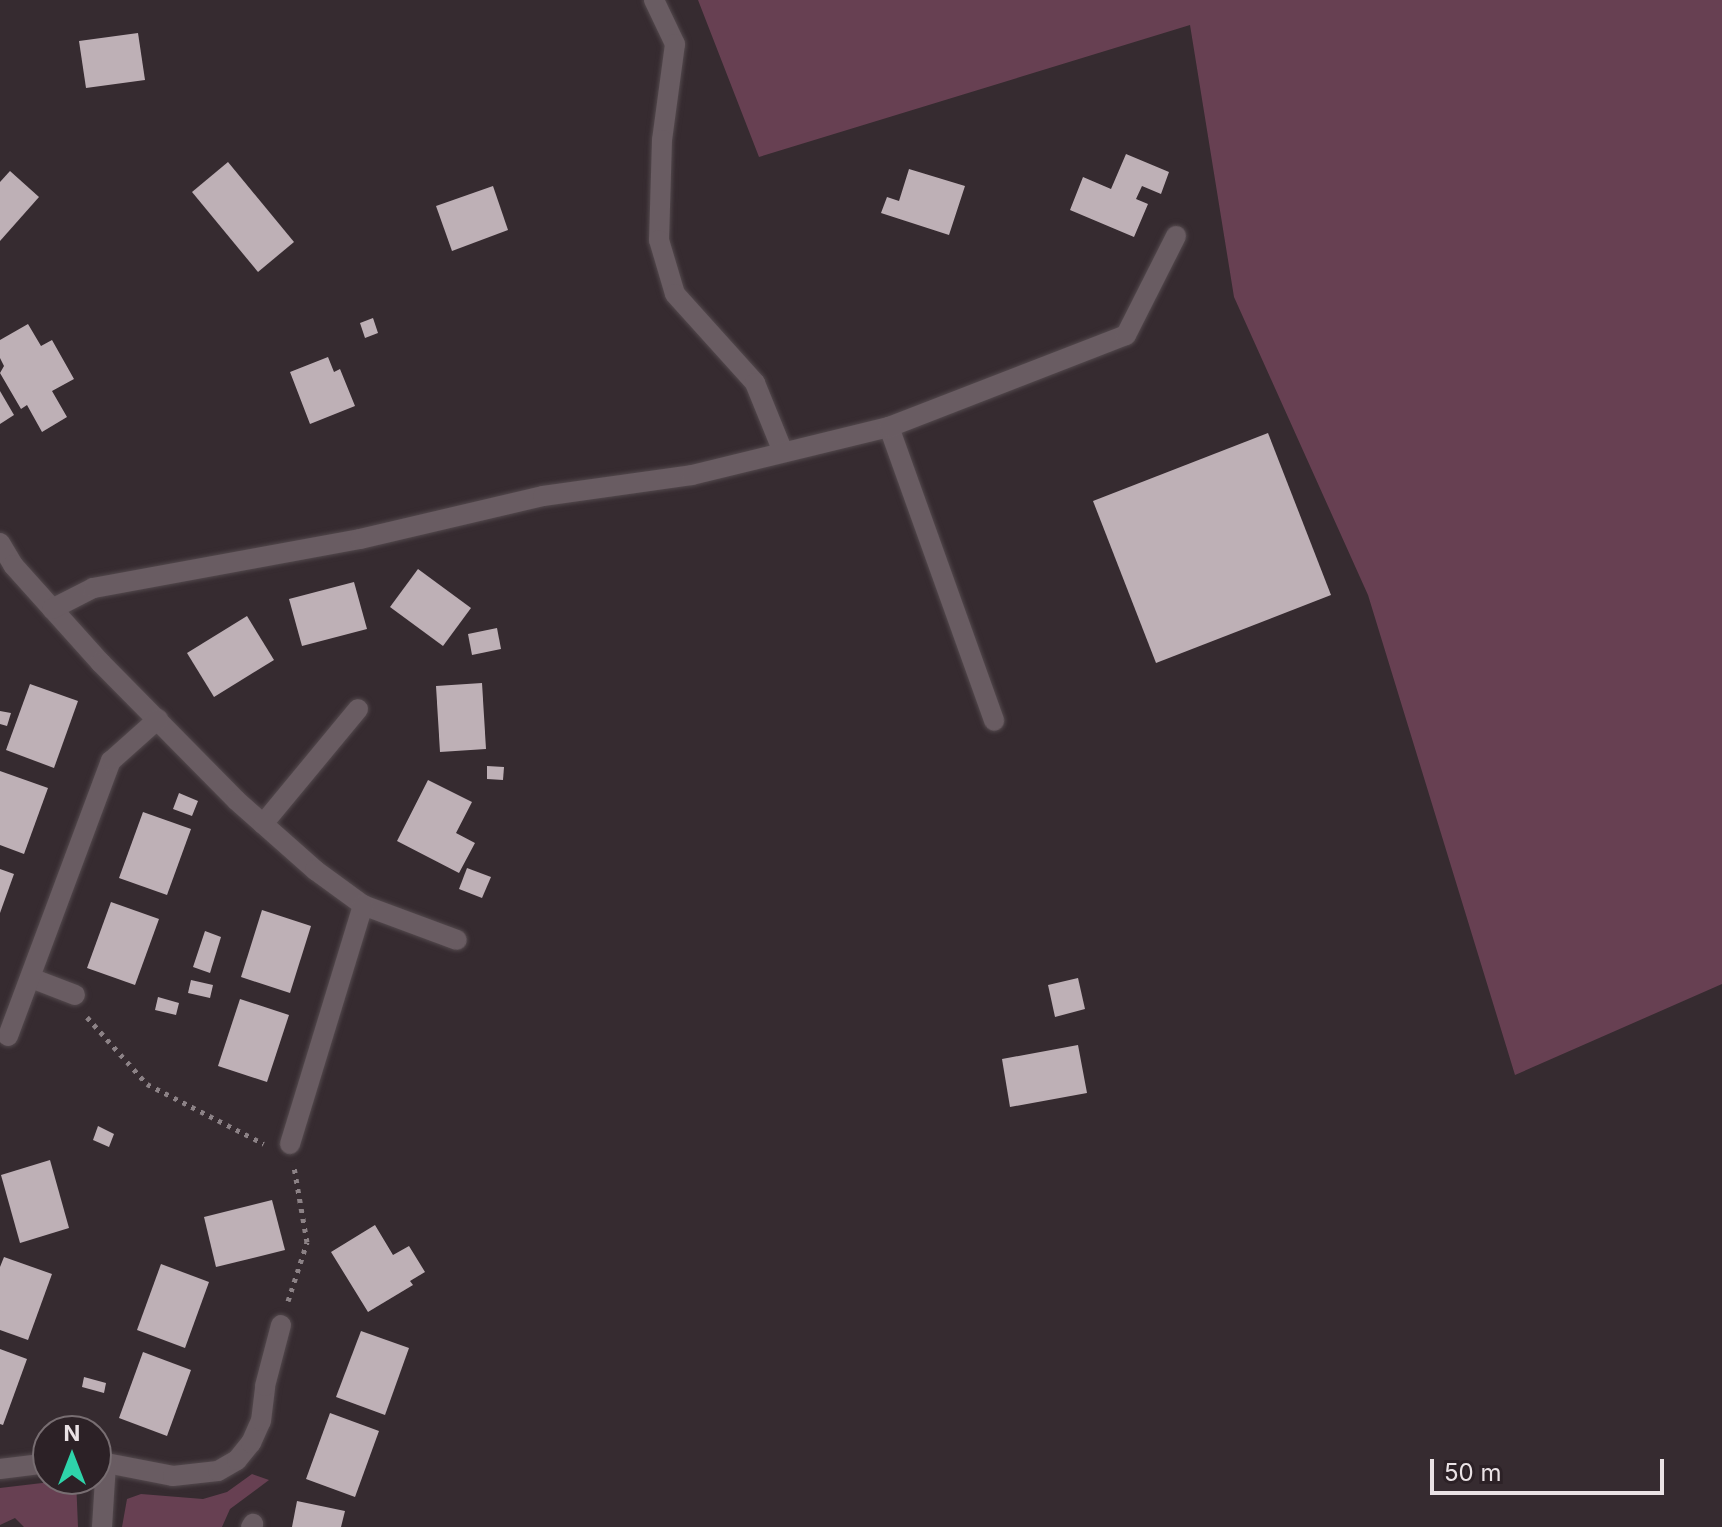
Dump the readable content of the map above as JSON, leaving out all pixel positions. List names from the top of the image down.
{
  "scale_bar": "50 m",
  "north": "top"
}
